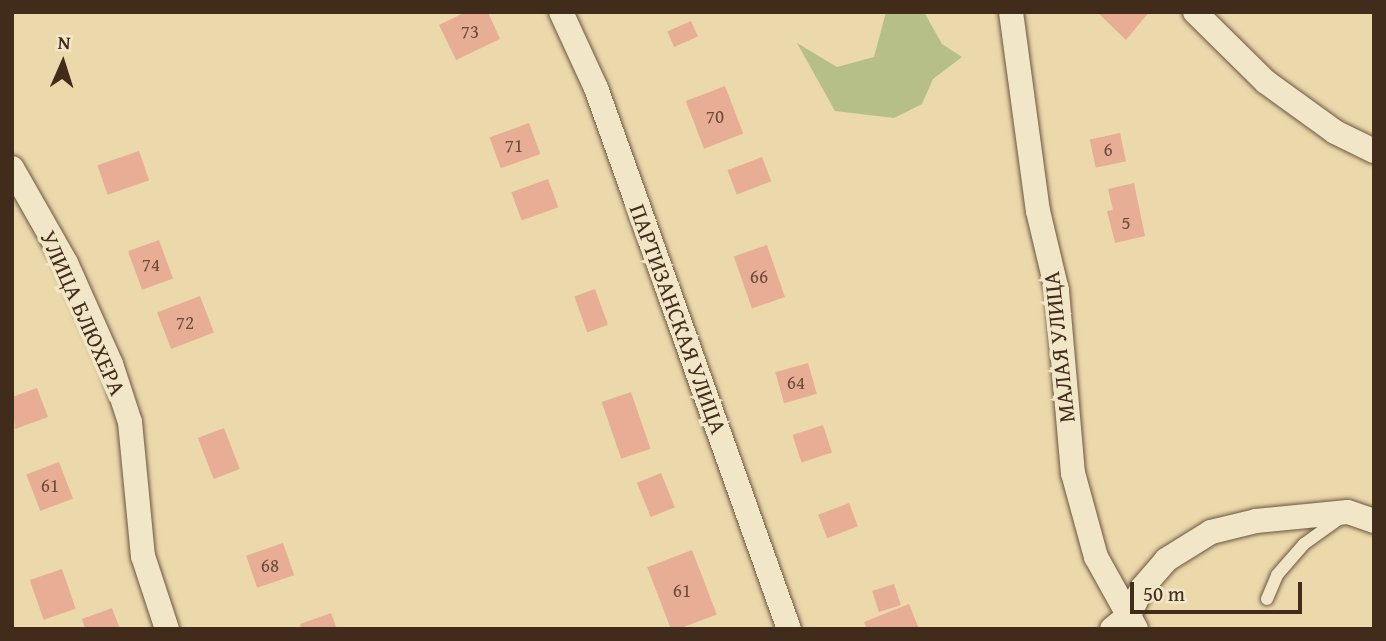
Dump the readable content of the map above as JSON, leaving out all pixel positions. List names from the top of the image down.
{
  "streets": {
    "street": ["УЛИЦА БЛЮХЕРА", "ПАРТИЗАНСКАЯ УЛИЦА", "МАЛАЯ УЛИЦА"]
  },
  "house_numbers": [
    "73",
    "70",
    "71",
    "6",
    "5",
    "74",
    "66",
    "72",
    "64",
    "61",
    "68",
    "61"
  ],
  "scale_bar": "50 m",
  "north": "top"
}
